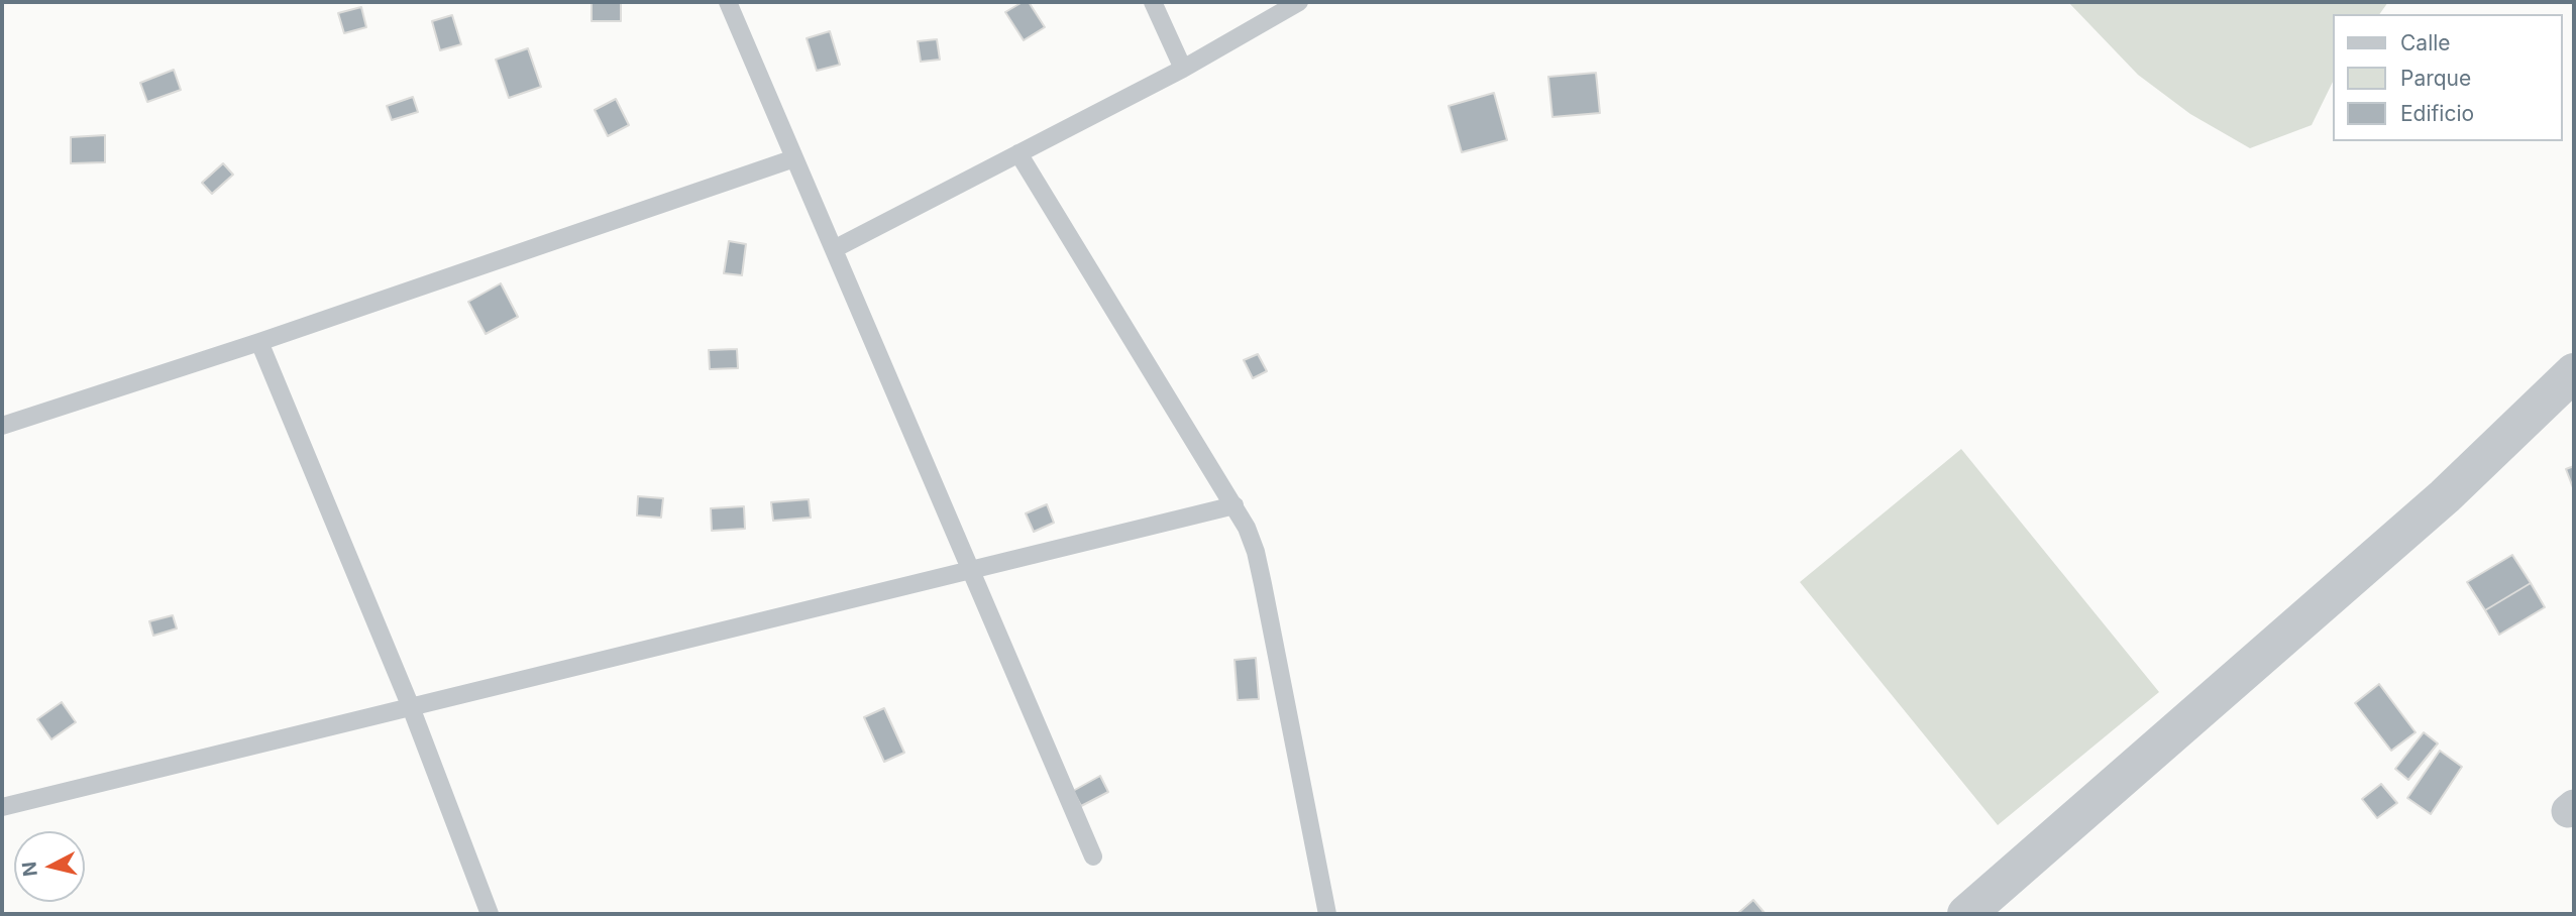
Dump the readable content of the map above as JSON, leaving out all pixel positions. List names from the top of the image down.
{
  "legend": ["Calle", "Parque", "Edificio"],
  "north": "left"
}
